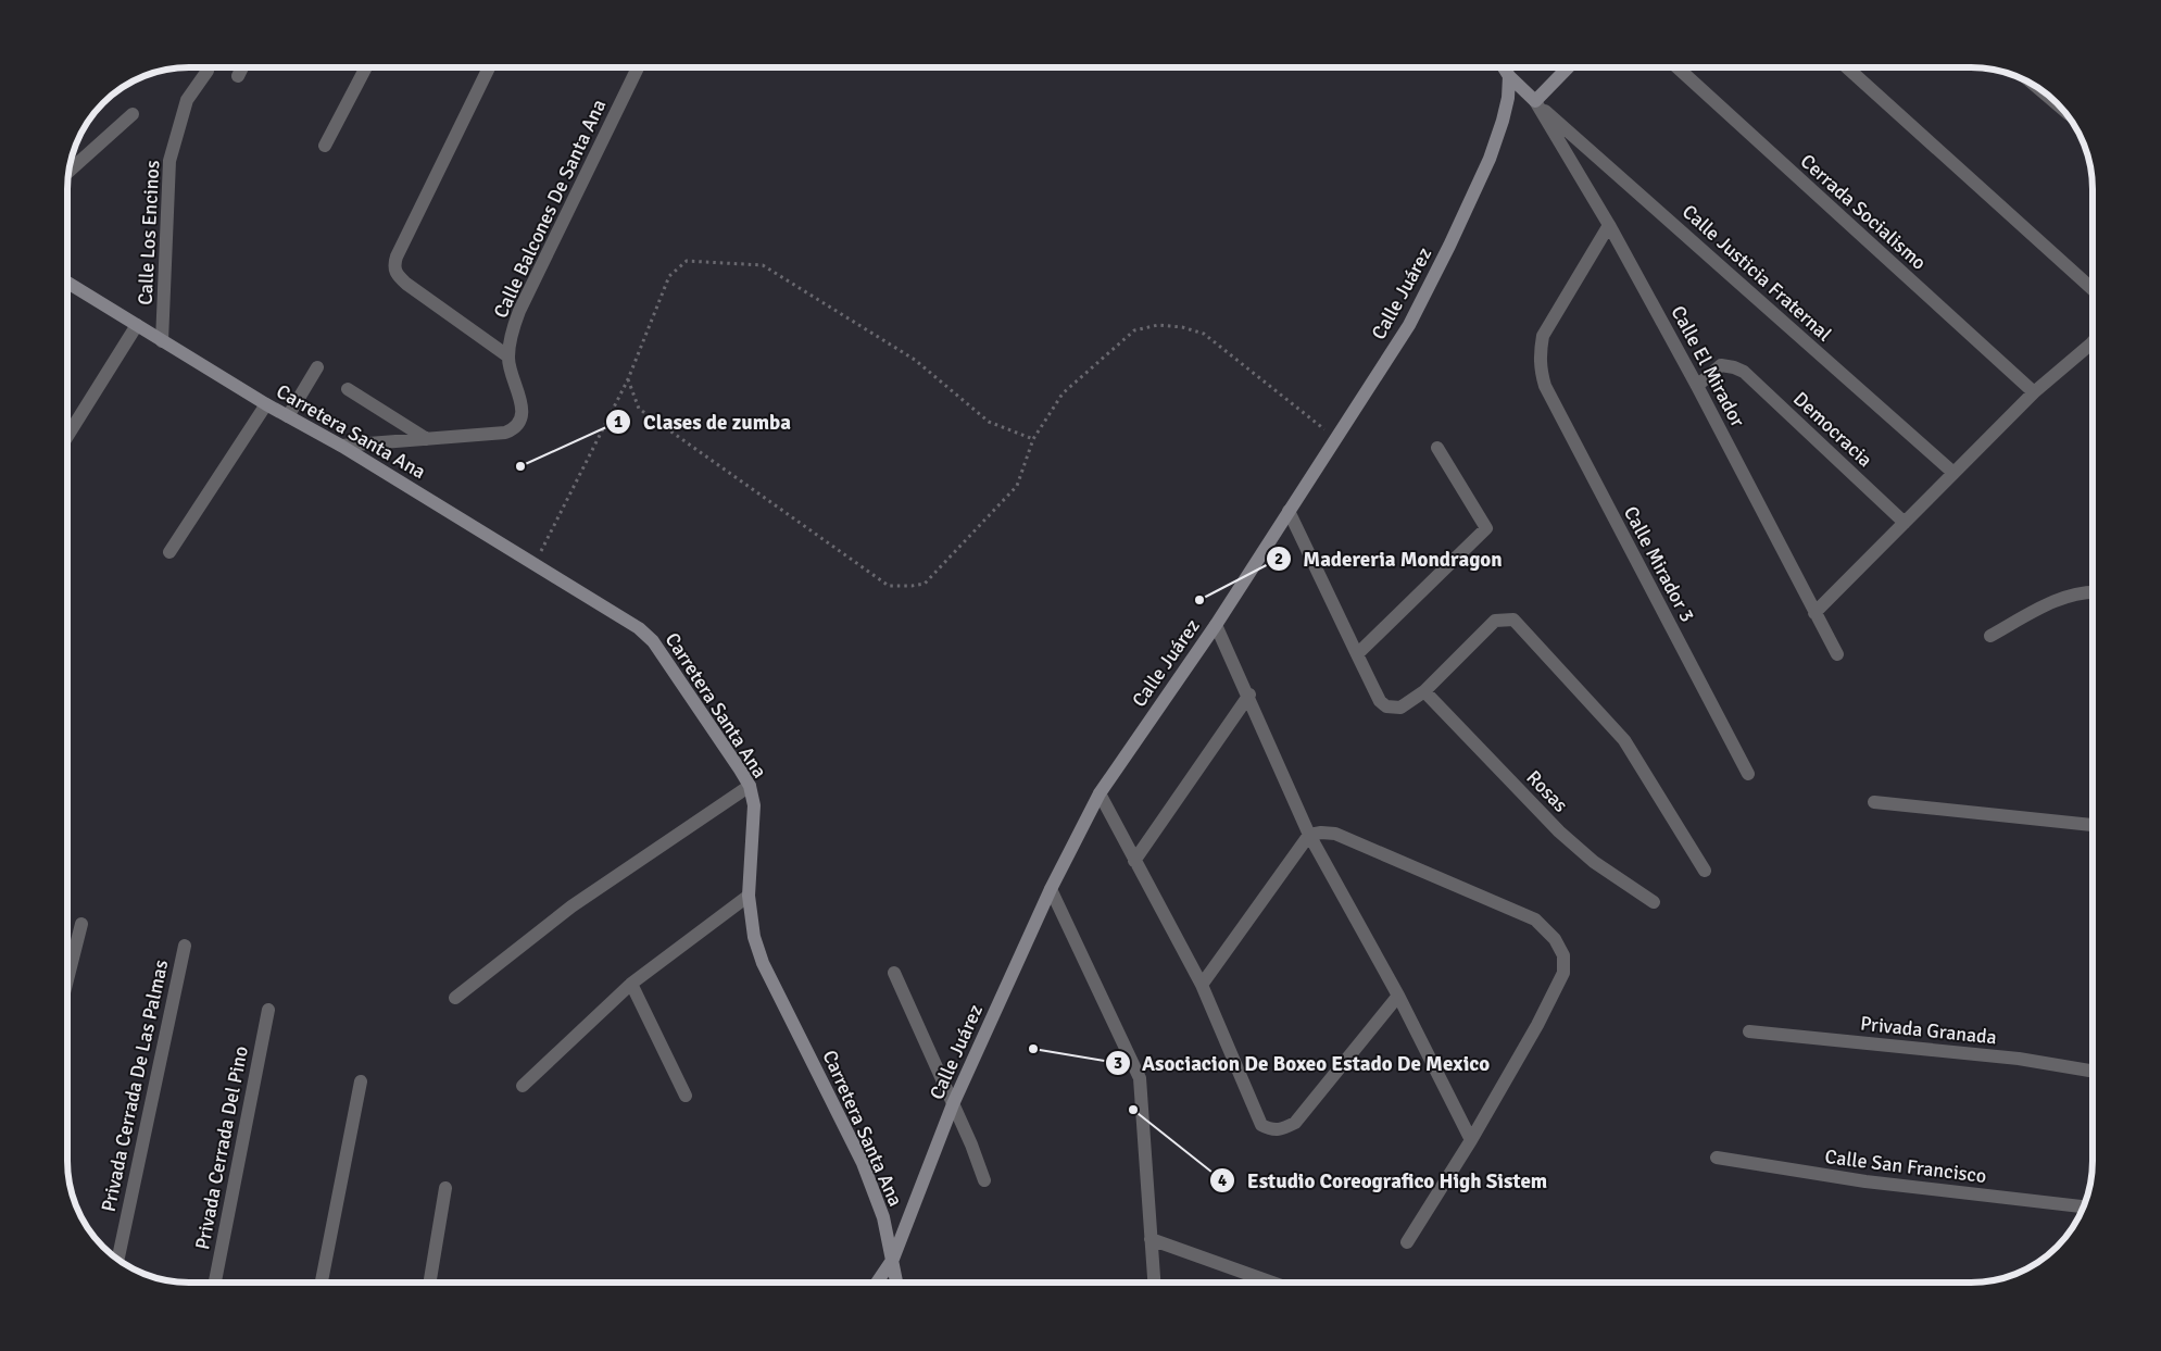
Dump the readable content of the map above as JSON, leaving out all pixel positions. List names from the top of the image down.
{
  "streets": {
    "street": [
      "Calle Balcones De Santa Ana",
      "Cerrada Socialismo",
      "Calle Los Encinos",
      "Calle Justicia Fraternal",
      "Calle Juárez",
      "Calle El Mirador",
      "Democracia",
      "Carretera Santa Ana",
      "Calle Mirador 3",
      "Rosas",
      "Privada Granada",
      "Privada Cerrada De Las Palmas",
      "Privada Cerrada Del Pino",
      "Calle San Francisco"
    ]
  },
  "crossings": [
    ["Calle Balcones De Santa Ana", "Carretera Santa Ana"],
    ["Calle Los Encinos", "Carretera Santa Ana"],
    ["Calle Justicia Fraternal", "Calle El Mirador"],
    ["Calle Juárez", "Carretera Santa Ana"],
    ["Calle El Mirador", "Democracia"],
    ["Calle El Mirador", "Calle Mirador 3"]
  ],
  "places": [
    "Clases de zumba",
    "Madereria Mondragon",
    "Asociacion De Boxeo Estado De Mexico",
    "Estudio Coreografico High Sistem"
  ]
}
